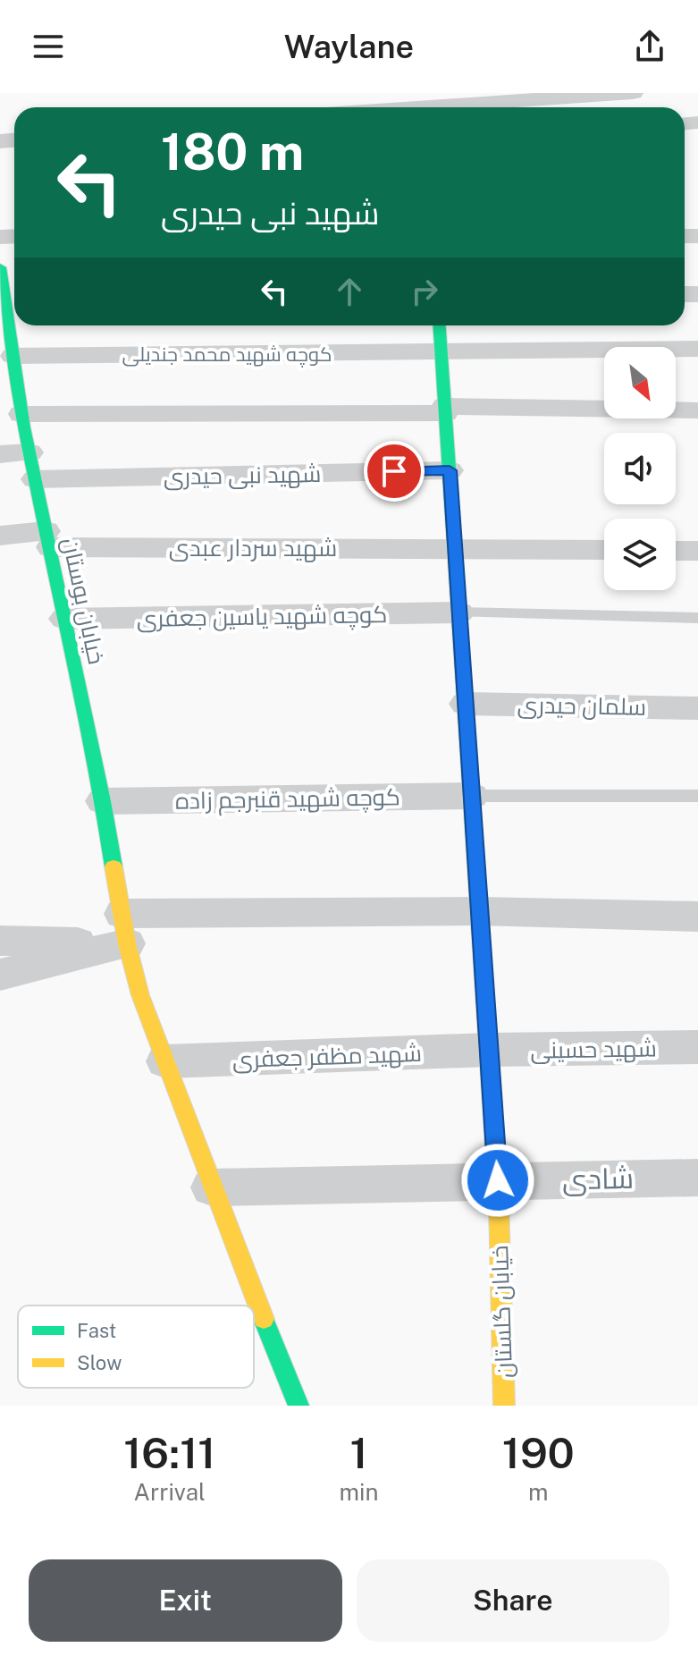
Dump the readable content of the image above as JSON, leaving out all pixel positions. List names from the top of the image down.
{
  "streets": {
    "street": [
      "کوچه شهید محمد جندیلی",
      "شهید نبی حیدری",
      "شهید سردار عبدی",
      "خیابان بوستان",
      "کوچه شهید یاسین جعفری",
      "سلمان حیدری",
      "کوچه شهید قنبرجم زاده",
      "شهید حسینی",
      "شهید مظفر جعفری",
      "شادی",
      "خیابان گلستان"
    ]
  },
  "crossings": [
    ["کوچه شهید محمد جندیلی", "خیابان بوستان"],
    ["کوچه شهید محمد جندیلی", "خیابان گلستان"],
    ["شهید نبی حیدری", "خیابان بوستان"],
    ["شهید نبی حیدری", "خیابان گلستان"],
    ["شهید سردار عبدی", "خیابان بوستان"],
    ["شهید سردار عبدی", "خیابان گلستان"],
    ["خیابان بوستان", "کوچه شهید یاسین جعفری"],
    ["خیابان بوستان", "کوچه شهید قنبرجم زاده"],
    ["خیابان بوستان", "شهید مظفر جعفری"],
    ["خیابان بوستان", "شادی"],
    ["کوچه شهید یاسین جعفری", "خیابان گلستان"],
    ["سلمان حیدری", "خیابان گلستان"],
    ["کوچه شهید قنبرجم زاده", "خیابان گلستان"],
    ["شهید حسینی", "شهید مظفر جعفری"],
    ["شهید حسینی", "خیابان گلستان"],
    ["شهید مظفر جعفری", "خیابان گلستان"],
    ["شادی", "خیابان گلستان"]
  ],
  "legend": ["Fast", "Slow"],
  "north": "bottom right",
  "page": {
    "header": "Waylane",
    "turn": ["180 m", "شهید نبی حیدری"],
    "eta": [
      "16:11",
      "Arrival",
      "1",
      "min",
      "190",
      "m"
    ],
    "buttons": ["Exit", "Share"]
  }
}
